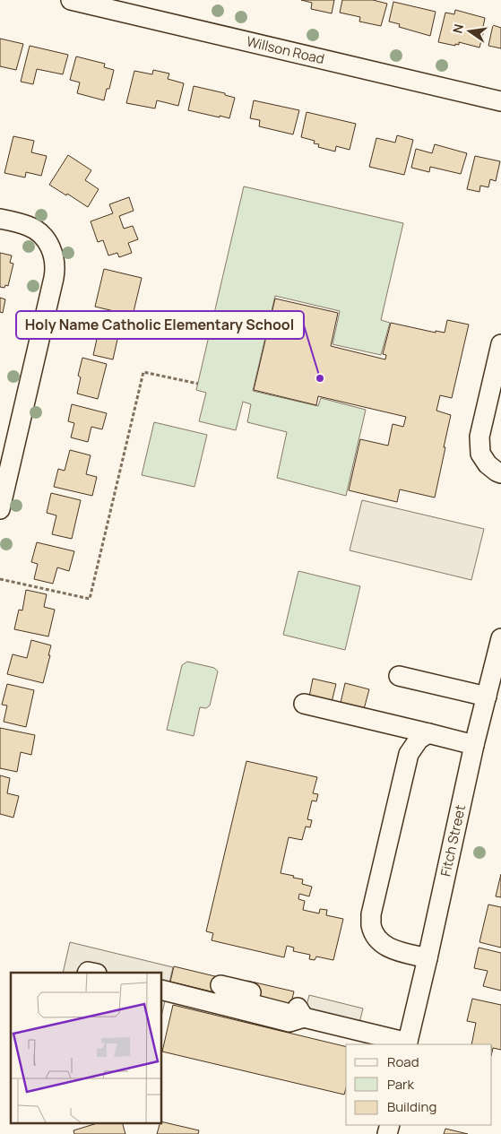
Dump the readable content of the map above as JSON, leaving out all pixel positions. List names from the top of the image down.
{
  "streets": {
    "street": ["Willson Road", "Fitch Street"]
  },
  "places": ["Holy Name Catholic Elementary School"],
  "legend": ["Road", "Park", "Building"],
  "north": "left"
}
